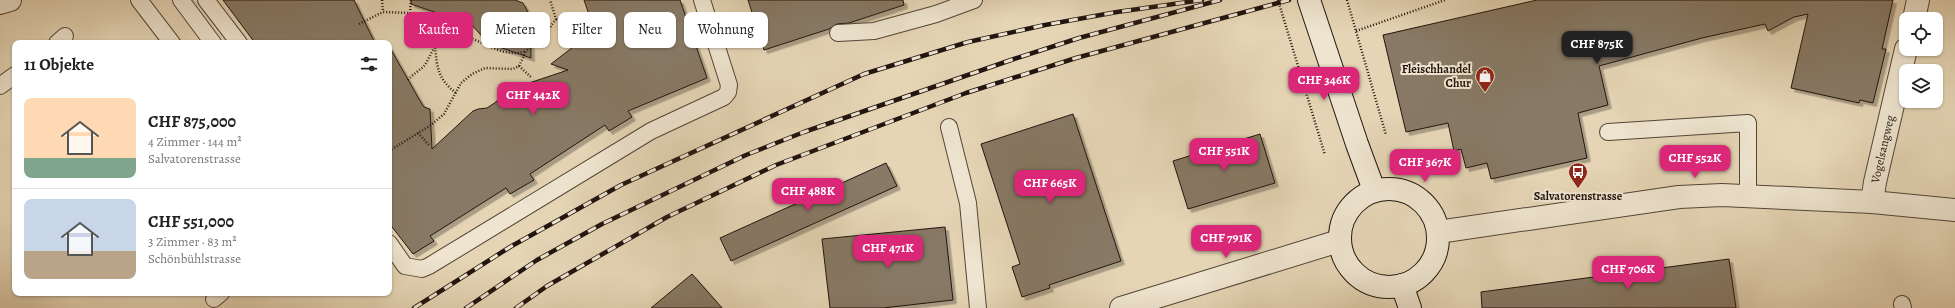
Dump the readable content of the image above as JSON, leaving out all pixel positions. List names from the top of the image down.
{
  "streets": {
    "street": ["Vogelsangweg"]
  },
  "places": {
    "shop": ["Fleischhandel Chur"],
    "bus stop": ["Salvatorenstrasse"]
  },
  "page": {
    "chip": [
      "Kaufen",
      "Mieten",
      "Filter",
      "Neu",
      "Wohnung"
    ],
    "price": [
      "CHF 875K",
      "CHF 346K",
      "CHF 442K",
      "CHF 551K",
      "CHF 552K",
      "CHF 367K",
      "CHF 665K",
      "CHF 488K",
      "CHF 791K",
      "CHF 471K",
      "CHF 706K"
    ],
    "heading": "11 Objekte",
    "list": [
      {
        "name": "CHF 875,000",
        "note": "4 Zimmer · 144 m² · Salvatorenstrasse"
      },
      {
        "name": "CHF 551,000",
        "note": "3 Zimmer · 83 m² · Schönbühlstrasse"
      }
    ]
  }
}
